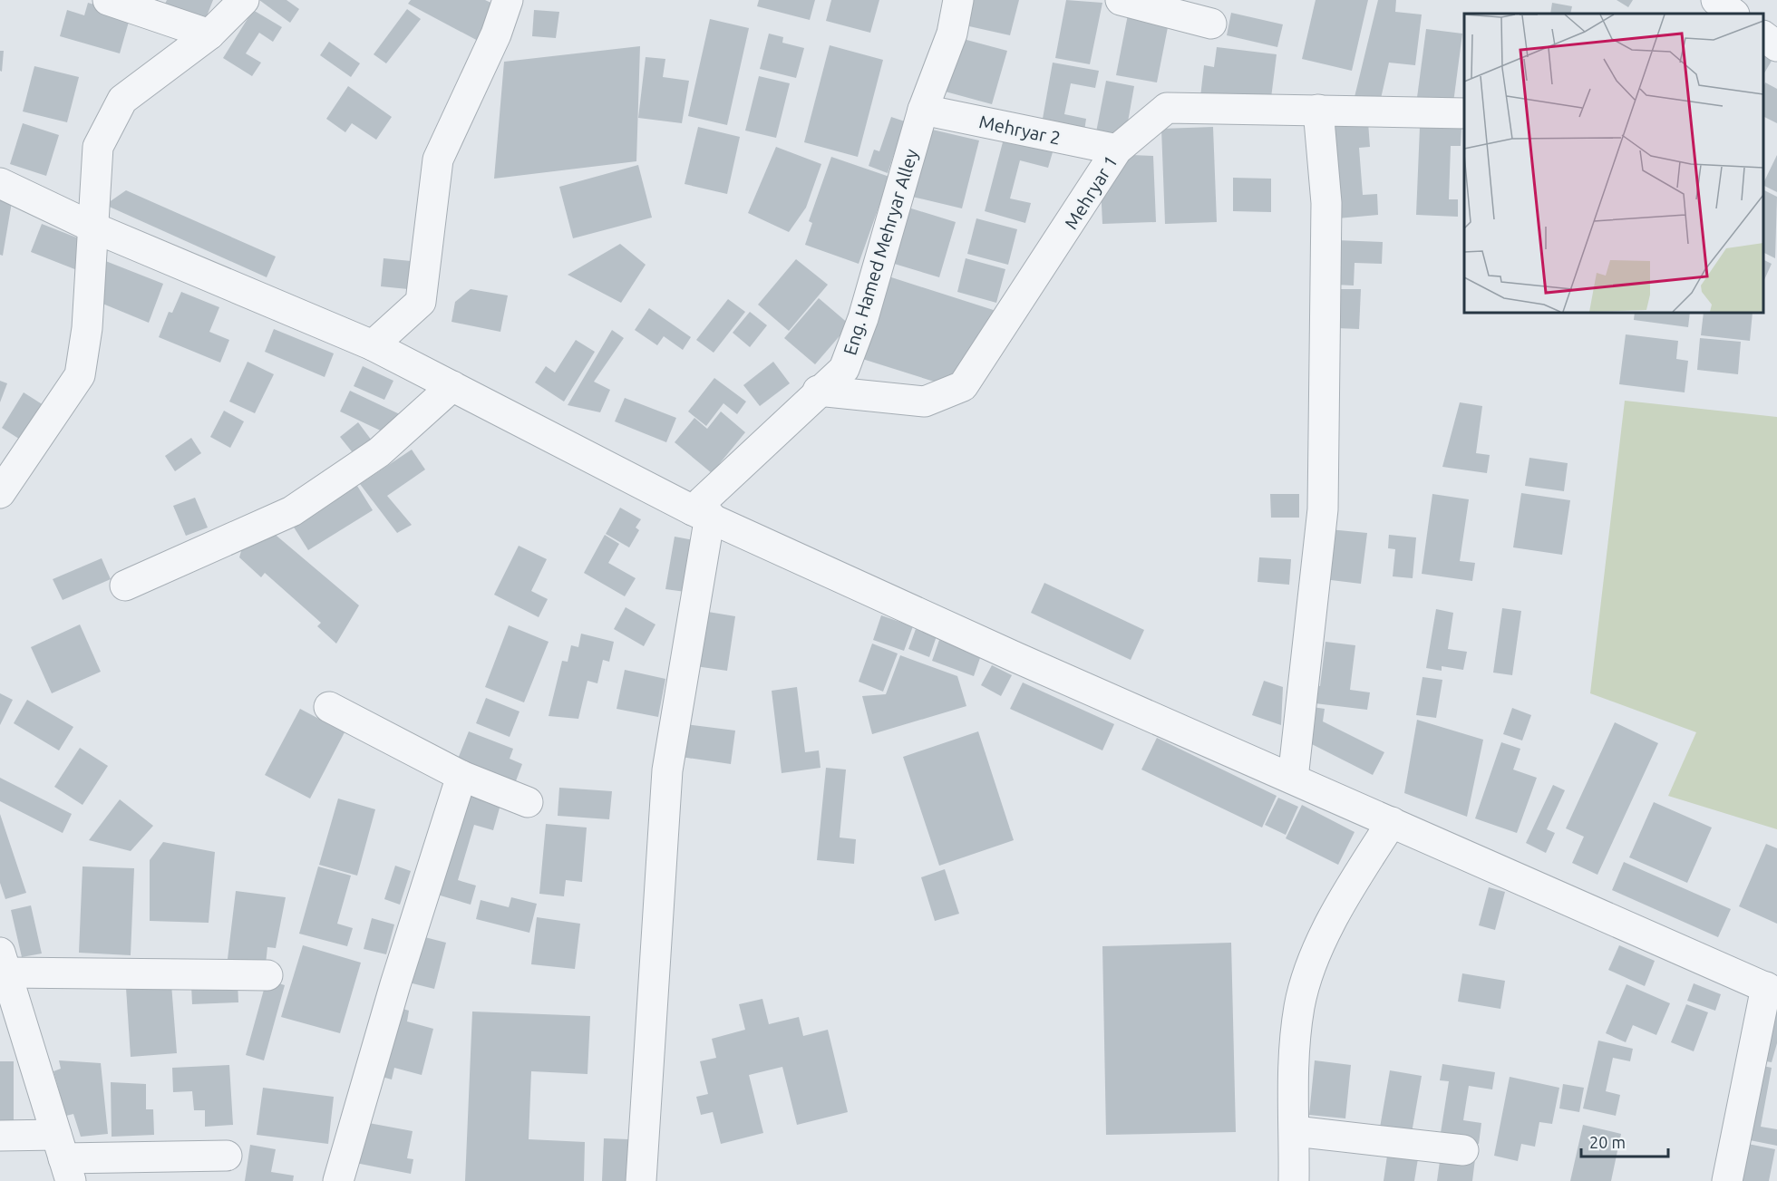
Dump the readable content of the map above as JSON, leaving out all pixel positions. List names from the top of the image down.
{
  "streets": {
    "street": ["Mehryar 2", "Mehryar 1", "Eng. Hamed Mehryar Alley"]
  },
  "crossings": [
    ["Mehryar 2", "Mehryar 1"],
    ["Mehryar 2", "Eng. Hamed Mehryar Alley"],
    ["Mehryar 1", "Eng. Hamed Mehryar Alley"]
  ],
  "scale_bar": "20 m"
}
